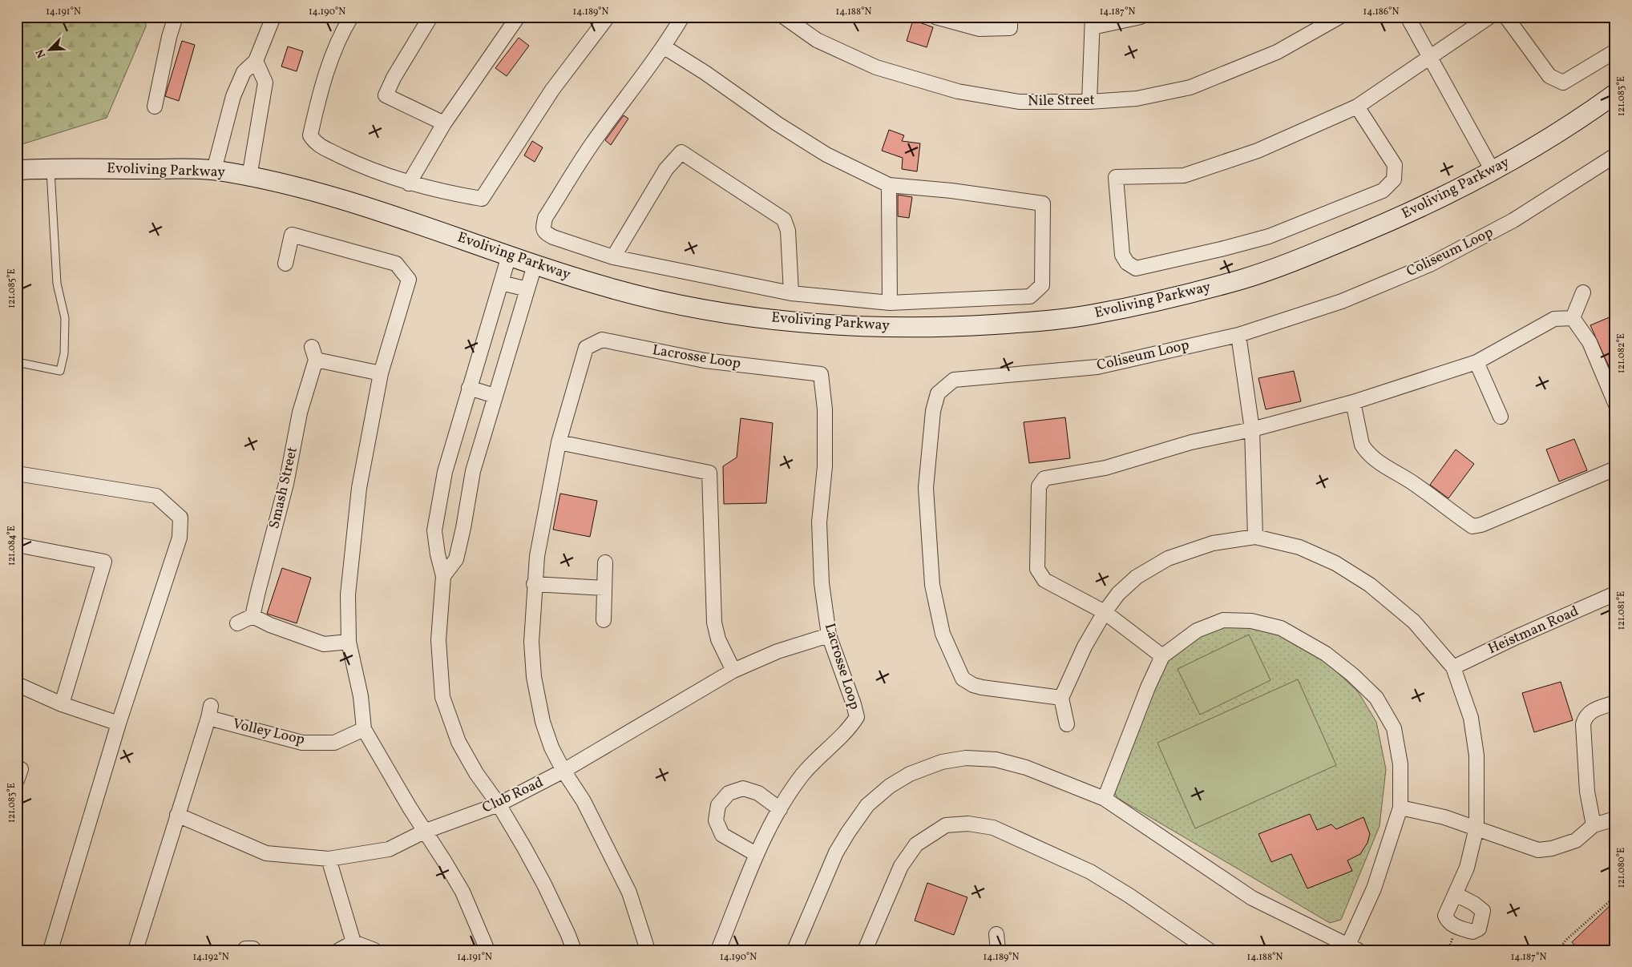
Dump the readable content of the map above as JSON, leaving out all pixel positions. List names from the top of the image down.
{
  "streets": {
    "street": [
      "Nile Street",
      "Evoliving Parkway",
      "Coliseum Loop",
      "Lacrosse Loop",
      "Smash Street",
      "Heistman Road",
      "Volley Loop",
      "Club Road"
    ]
  },
  "crossings": [
    ["Lacrosse Loop", "Club Road"],
    ["Volley Loop", "Club Road"]
  ],
  "north": "bottom left",
  "coordinates": [
    "14.191°N",
    "14.190°N",
    "14.189°N",
    "14.188°N",
    "14.187°N",
    "14.186°N",
    "121.083°E",
    "121.085°E",
    "121.082°E",
    "121.084°E",
    "121.081°E",
    "121.080°E",
    "14.192°N"
  ]
}
